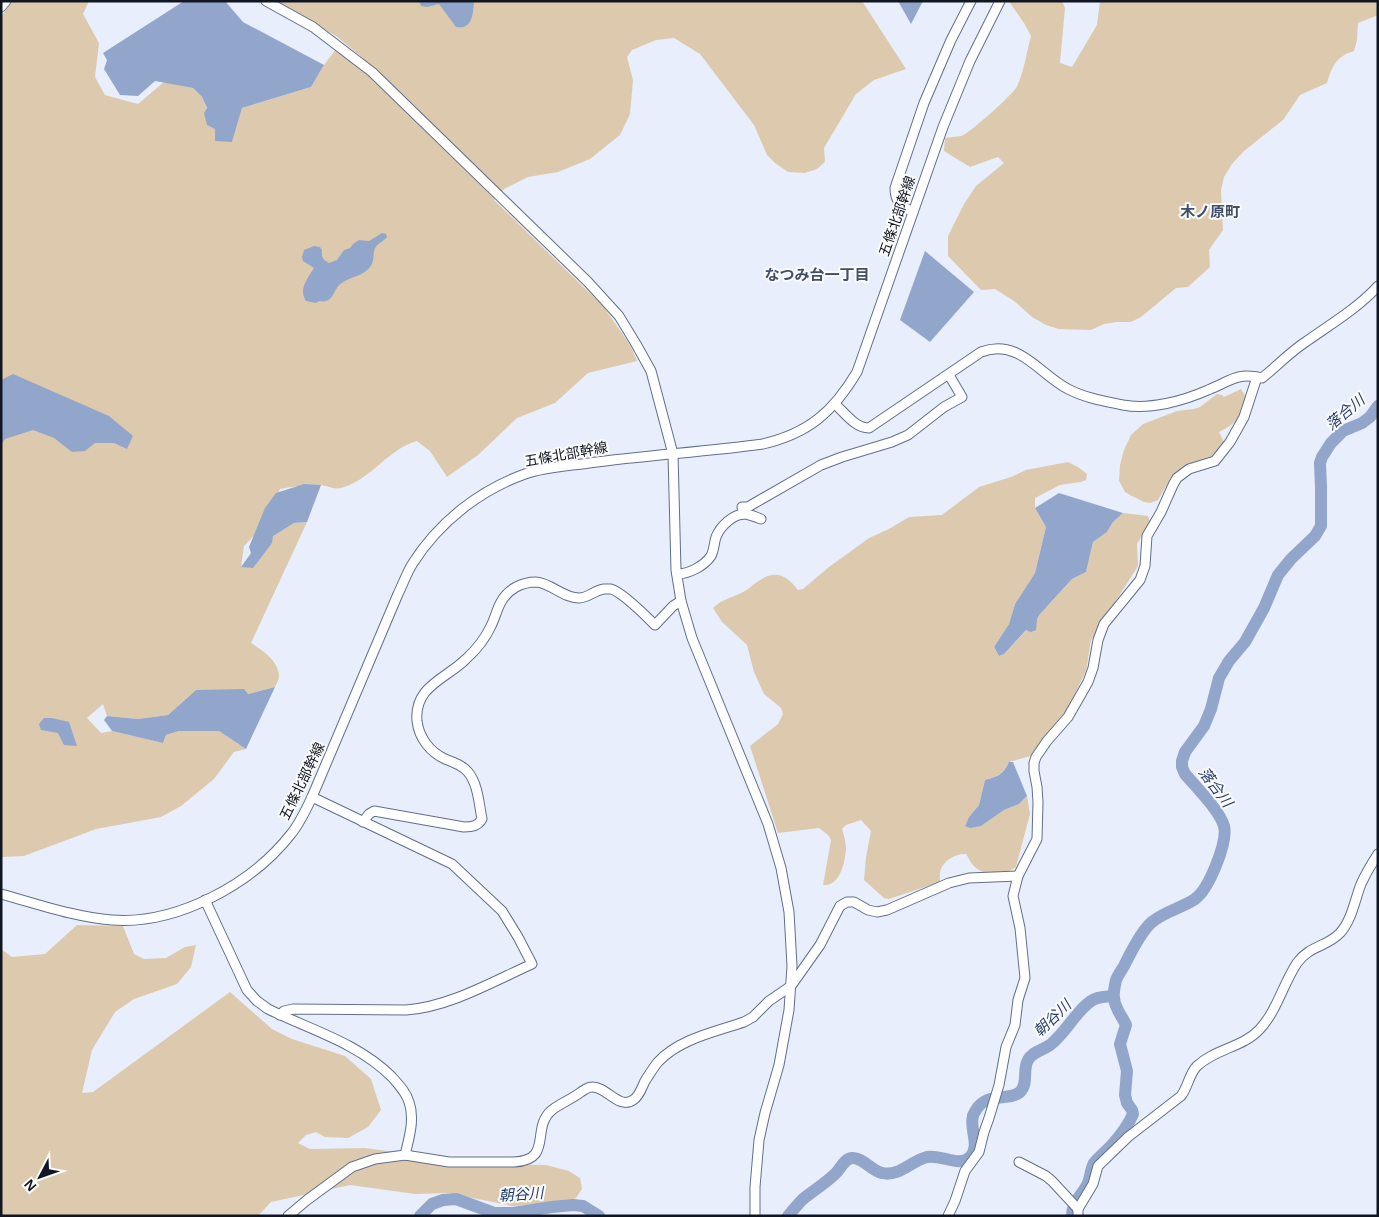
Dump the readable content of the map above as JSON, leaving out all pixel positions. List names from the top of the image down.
{
  "streets": {
    "street": ["五條北部幹線"]
  },
  "districts": ["木ノ原町", "なつみ台一丁目"],
  "water": ["落合川", "朝谷川"],
  "north": "bottom left"
}
